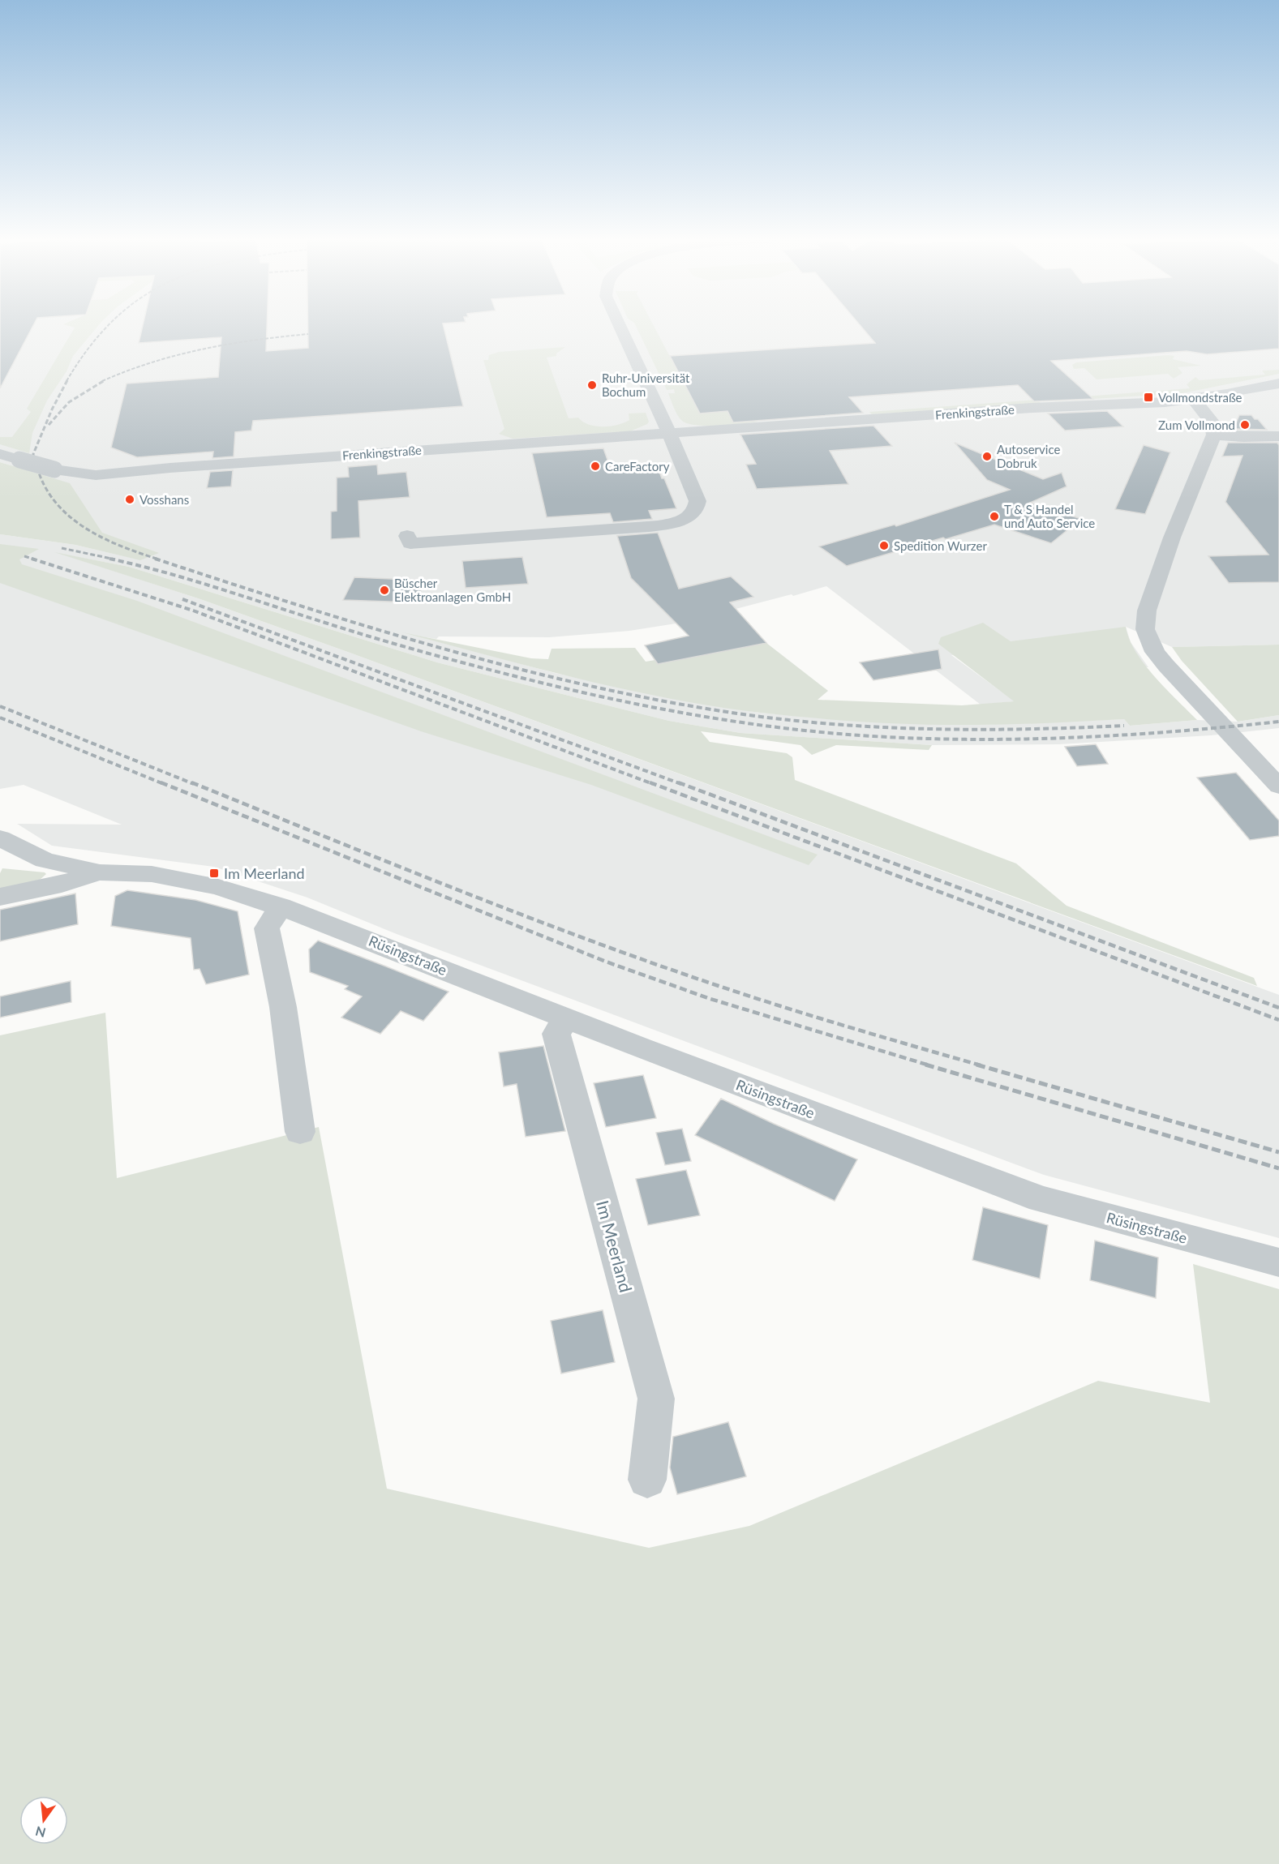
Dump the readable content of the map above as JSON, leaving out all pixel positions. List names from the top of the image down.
{
  "streets": {
    "street": ["Frenkingstraße", "Rüsingstraße", "Im Meerland"]
  },
  "crossings": [
    ["Rüsingstraße", "Im Meerland"]
  ],
  "places": {
    "other": [
      "Ruhr-Universität Bochum",
      "Zum Vollmond",
      "Autoservice Dobruk",
      "CareFactory",
      "Vosshans",
      "T & S Handel und Auto Service",
      "Spedition Wurzer",
      "Büscher Elektroanlagen GmbH"
    ],
    "transit": ["Vollmondstraße", "Im Meerland"]
  },
  "north": "bottom"
}
